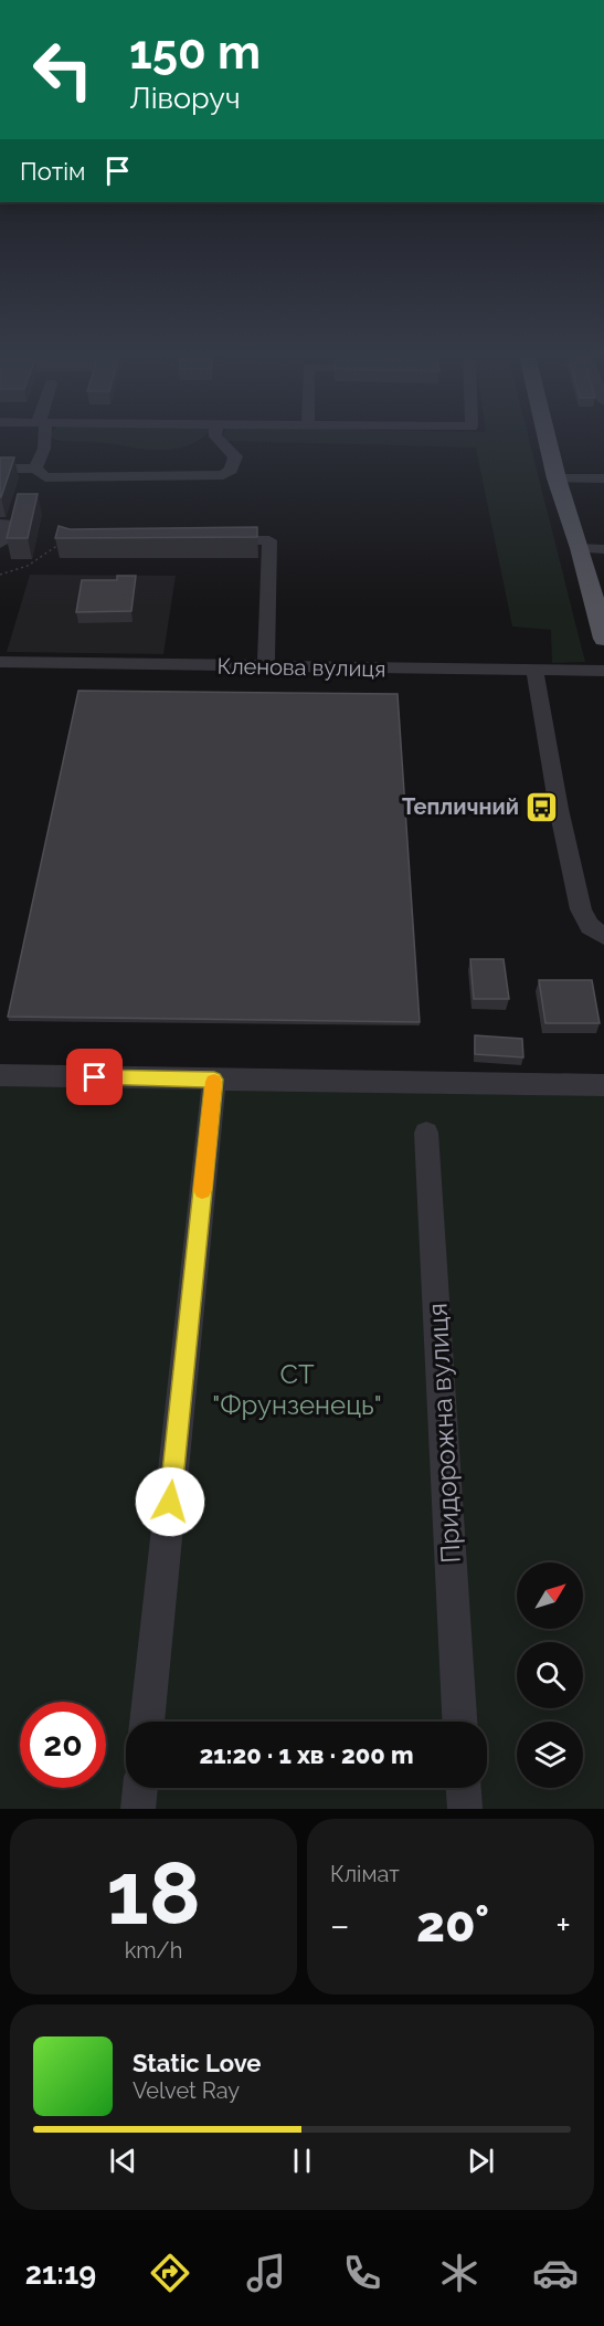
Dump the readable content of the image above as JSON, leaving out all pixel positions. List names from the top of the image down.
{
  "streets": {
    "street": ["Кленова вулиця", "Придорожна вулиця"]
  },
  "parks": ["СТ \"Фрунзенець\""],
  "places": {
    "bus stop": ["Тепличний"]
  },
  "north": "top right",
  "page": {
    "turn": ["150 m", "Ліворуч"],
    "then": "Потім",
    "limit": "20",
    "trip": "21:20 · 1 хв · 200 m",
    "tile": [
      ["18", "km/h"],
      "Клімат"
    ],
    "heat": ["−", "20°", "+"],
    "song": ["Static Love", "Velvet Ray"],
    "tabs": "21:19"
  }
}
